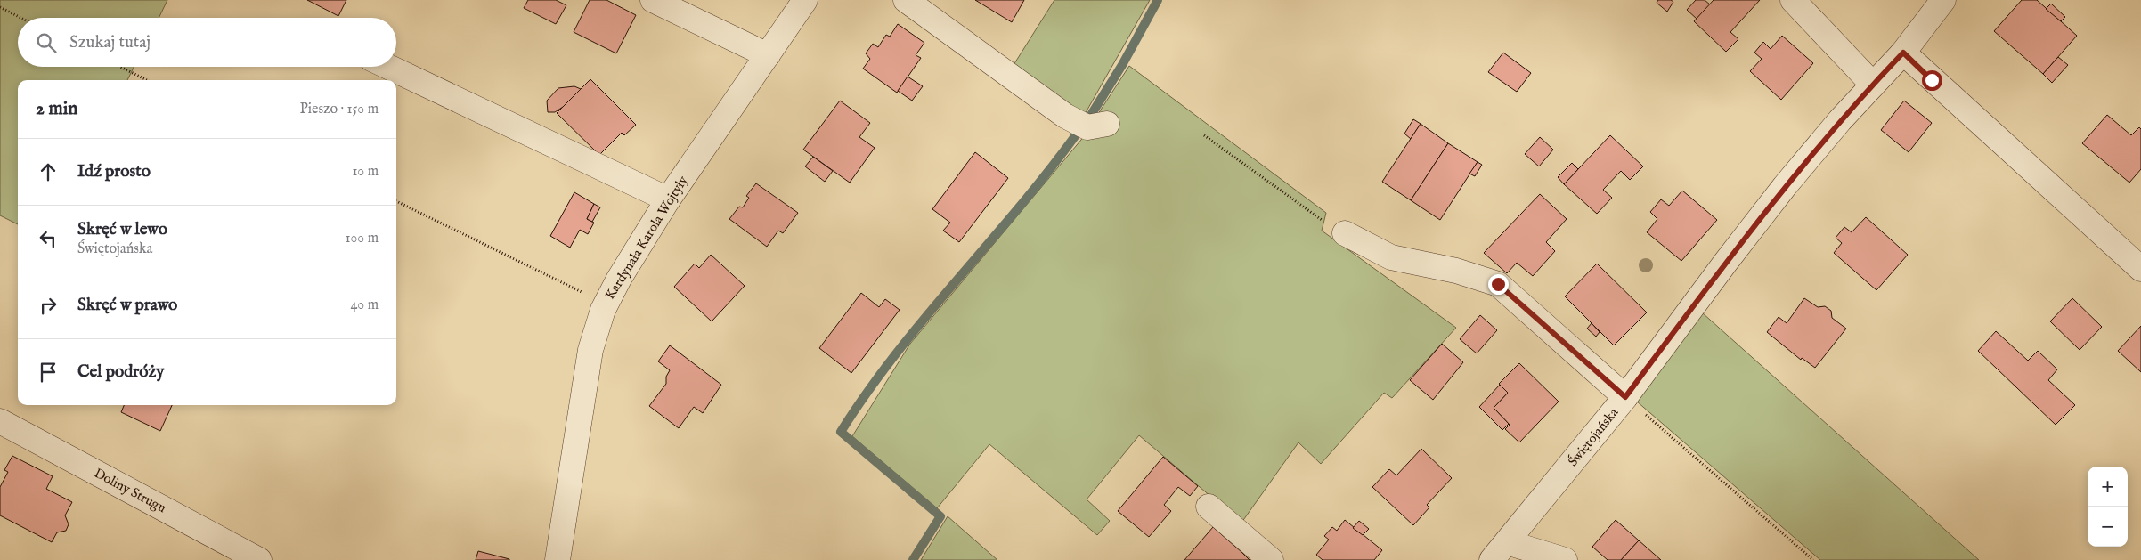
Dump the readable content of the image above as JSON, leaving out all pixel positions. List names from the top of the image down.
{
  "streets": {
    "street": ["Kardynała Karola Wojtyły", "Świętojańska", "Doliny Strugu"]
  },
  "page": {
    "search": "Szukaj tutaj",
    "heading": ["2 min", "Pieszo · 150 m"],
    "list": [
      ["Idź prosto", "10 m"],
      ["Skręć w lewo", "Świętojańska", "100 m"],
      ["Skręć w prawo", "40 m"],
      "Cel podróży"
    ],
    "map_buttons": ["+", "−"]
  }
}
